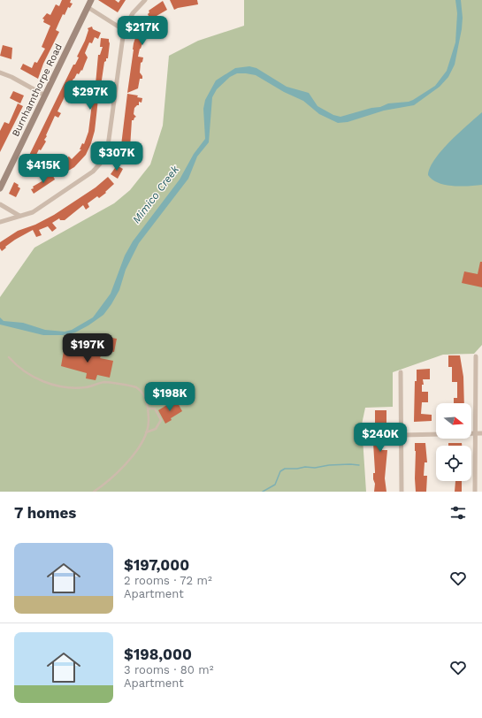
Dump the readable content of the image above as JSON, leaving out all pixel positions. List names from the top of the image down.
{
  "streets": {
    "main road": ["Burnhamthorpe Road"]
  },
  "water": ["Mimico Creek"],
  "north": "right",
  "page": {
    "price": [
      "$217K",
      "$297K",
      "$307K",
      "$415K",
      "$197K",
      "$198K",
      "$240K"
    ],
    "heading": "7 homes",
    "list": [
      {
        "name": "$197,000",
        "note": "2 rooms · 72 m² · Apartment"
      },
      {
        "name": "$198,000",
        "note": "3 rooms · 80 m² · Apartment"
      }
    ]
  }
}
